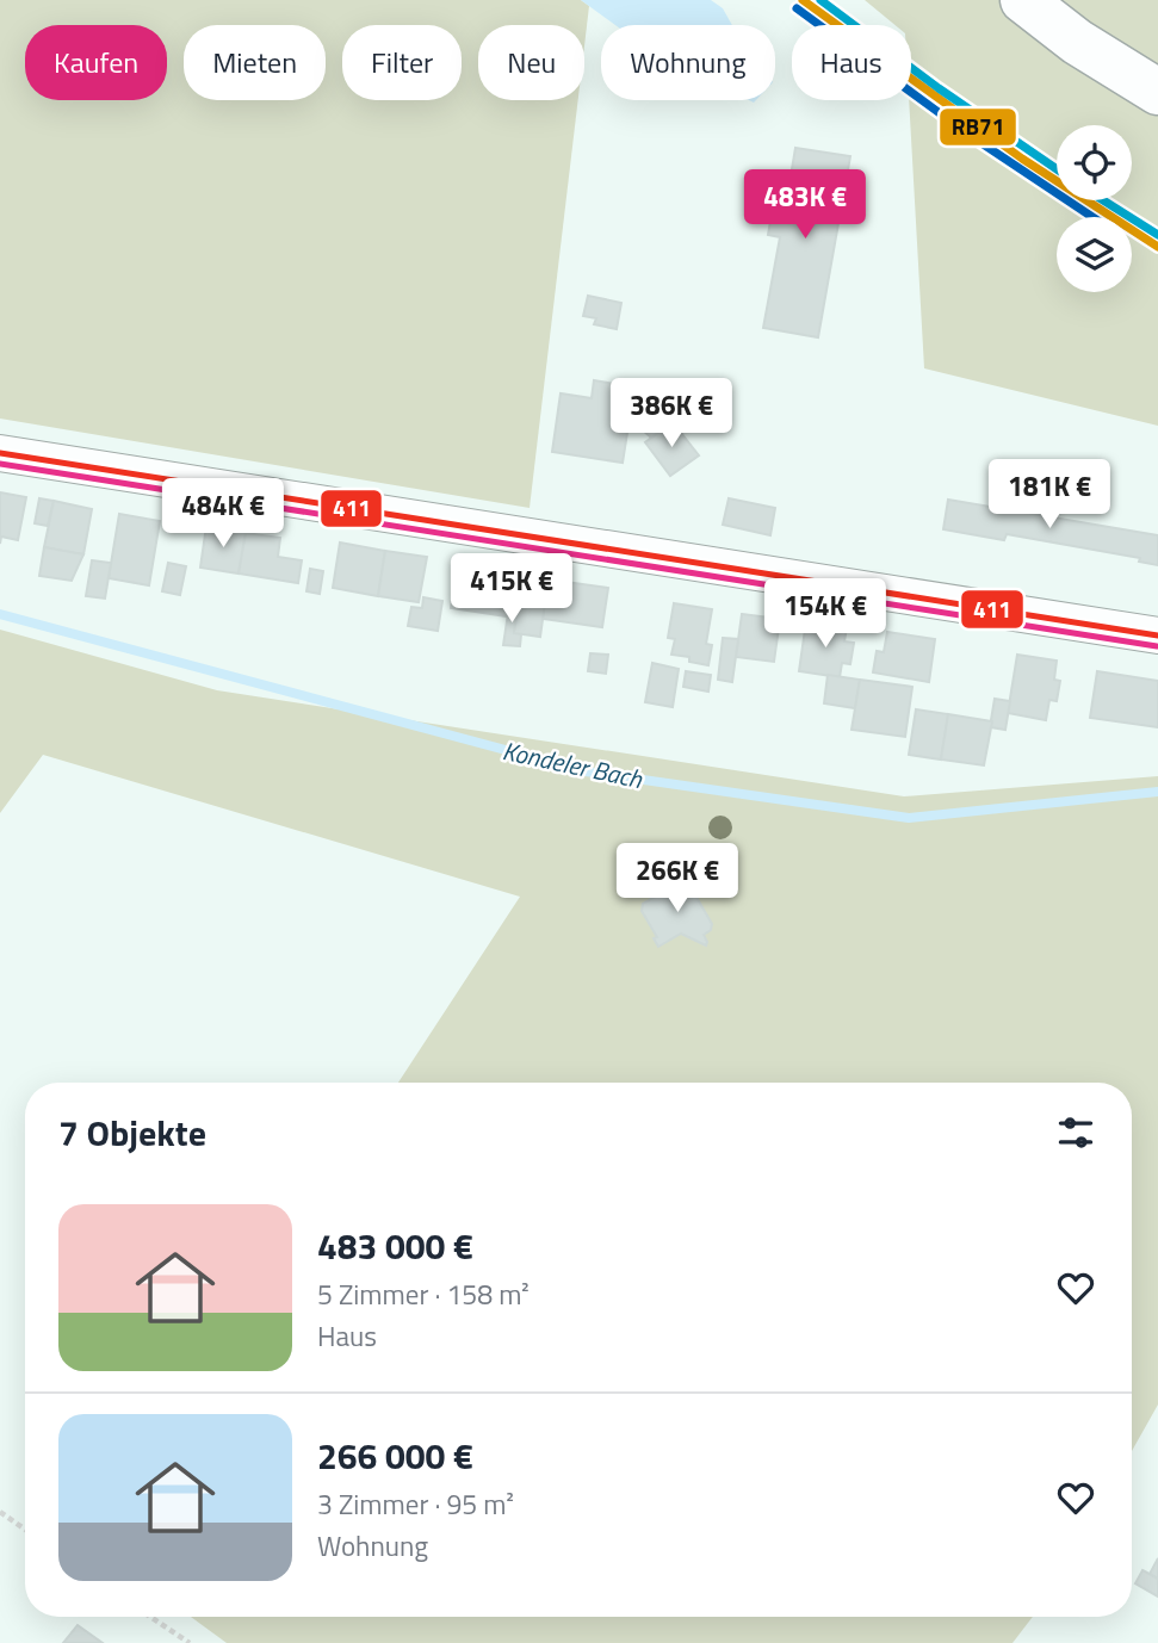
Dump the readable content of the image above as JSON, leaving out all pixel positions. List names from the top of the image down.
{
  "water": ["Kondeler Bach"],
  "lines": ["transit line RB71", "transit line 411"],
  "page": {
    "chip": [
      "Kaufen",
      "Mieten",
      "Filter",
      "Neu",
      "Wohnung",
      "Haus"
    ],
    "price": [
      "483K €",
      "386K €",
      "181K €",
      "484K €",
      "415K €",
      "154K €",
      "266K €"
    ],
    "heading": "7 Objekte",
    "list": [
      {
        "name": "483 000 €",
        "note": "5 Zimmer · 158 m² · Haus"
      },
      {
        "name": "266 000 €",
        "note": "3 Zimmer · 95 m² · Wohnung"
      }
    ]
  }
}
